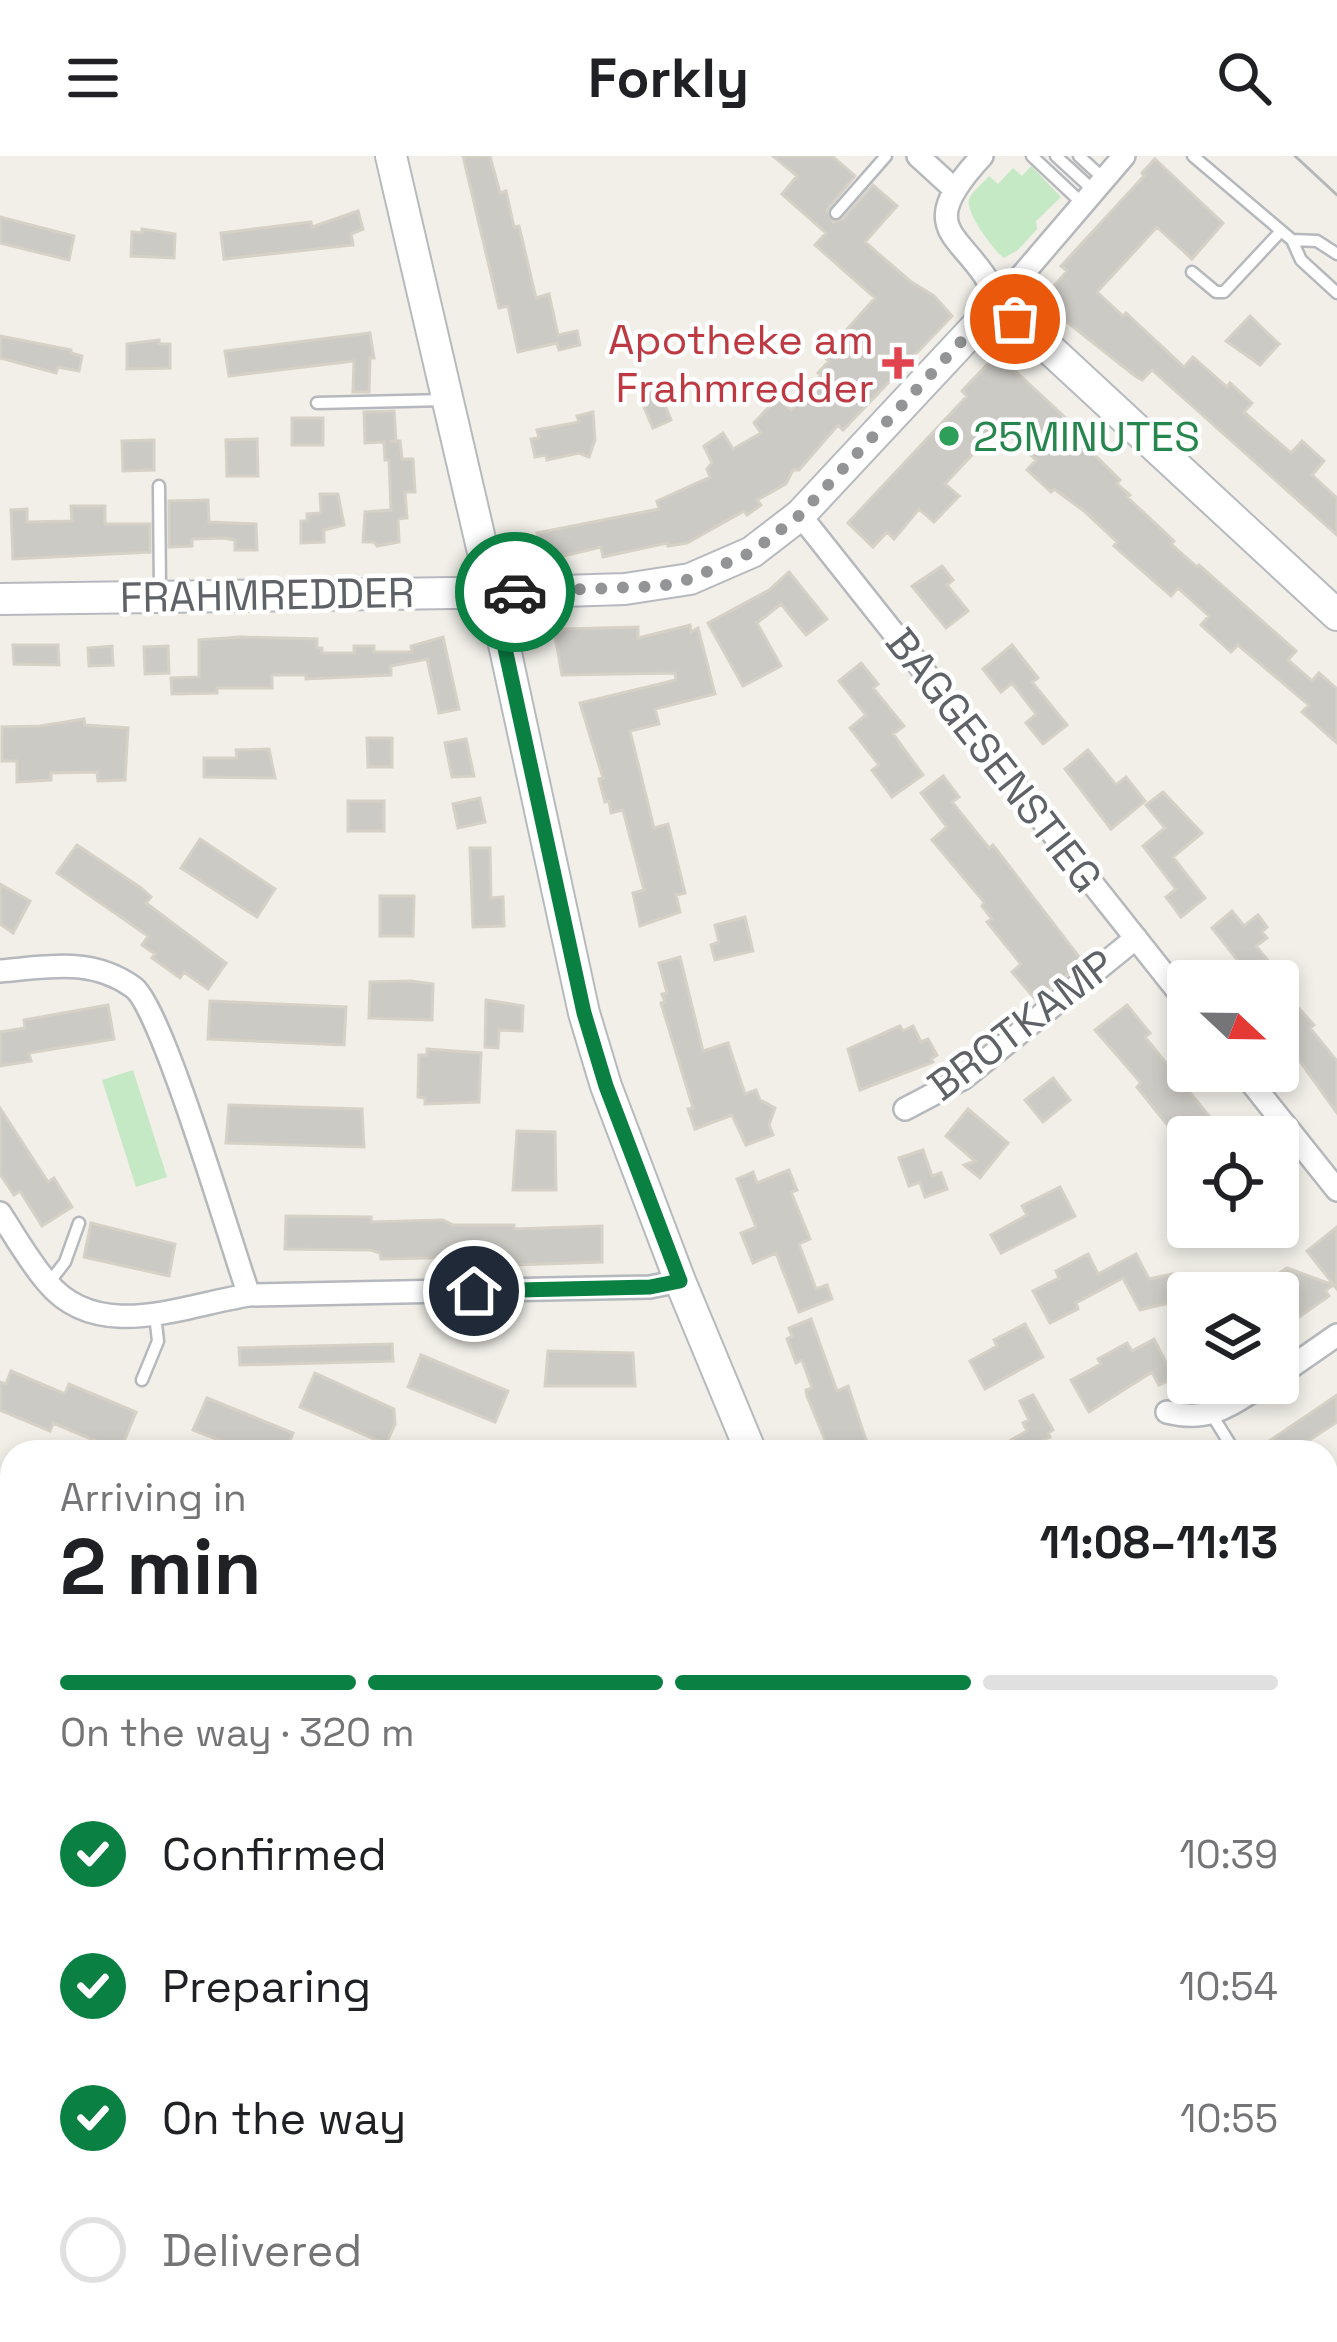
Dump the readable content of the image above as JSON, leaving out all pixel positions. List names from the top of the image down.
{
  "streets": {
    "street": ["FRAHMREDDER", "BAGGESENSTIEG", "BROTKAMP"]
  },
  "crossings": [
    ["FRAHMREDDER", "BAGGESENSTIEG"],
    ["BAGGESENSTIEG", "BROTKAMP"]
  ],
  "places": {
    "health": ["Apotheke am Frahmredder"],
    "other": ["25MINUTES"]
  },
  "north": "right",
  "page": {
    "header": "Forkly",
    "heading": ["2 min", "Arriving in", "11:08–11:13"],
    "bar": "On the way · 320 m",
    "list": [
      ["Confirmed", "10:39"],
      ["Preparing", "10:54"],
      ["On the way", "10:55"],
      "Delivered"
    ]
  }
}
